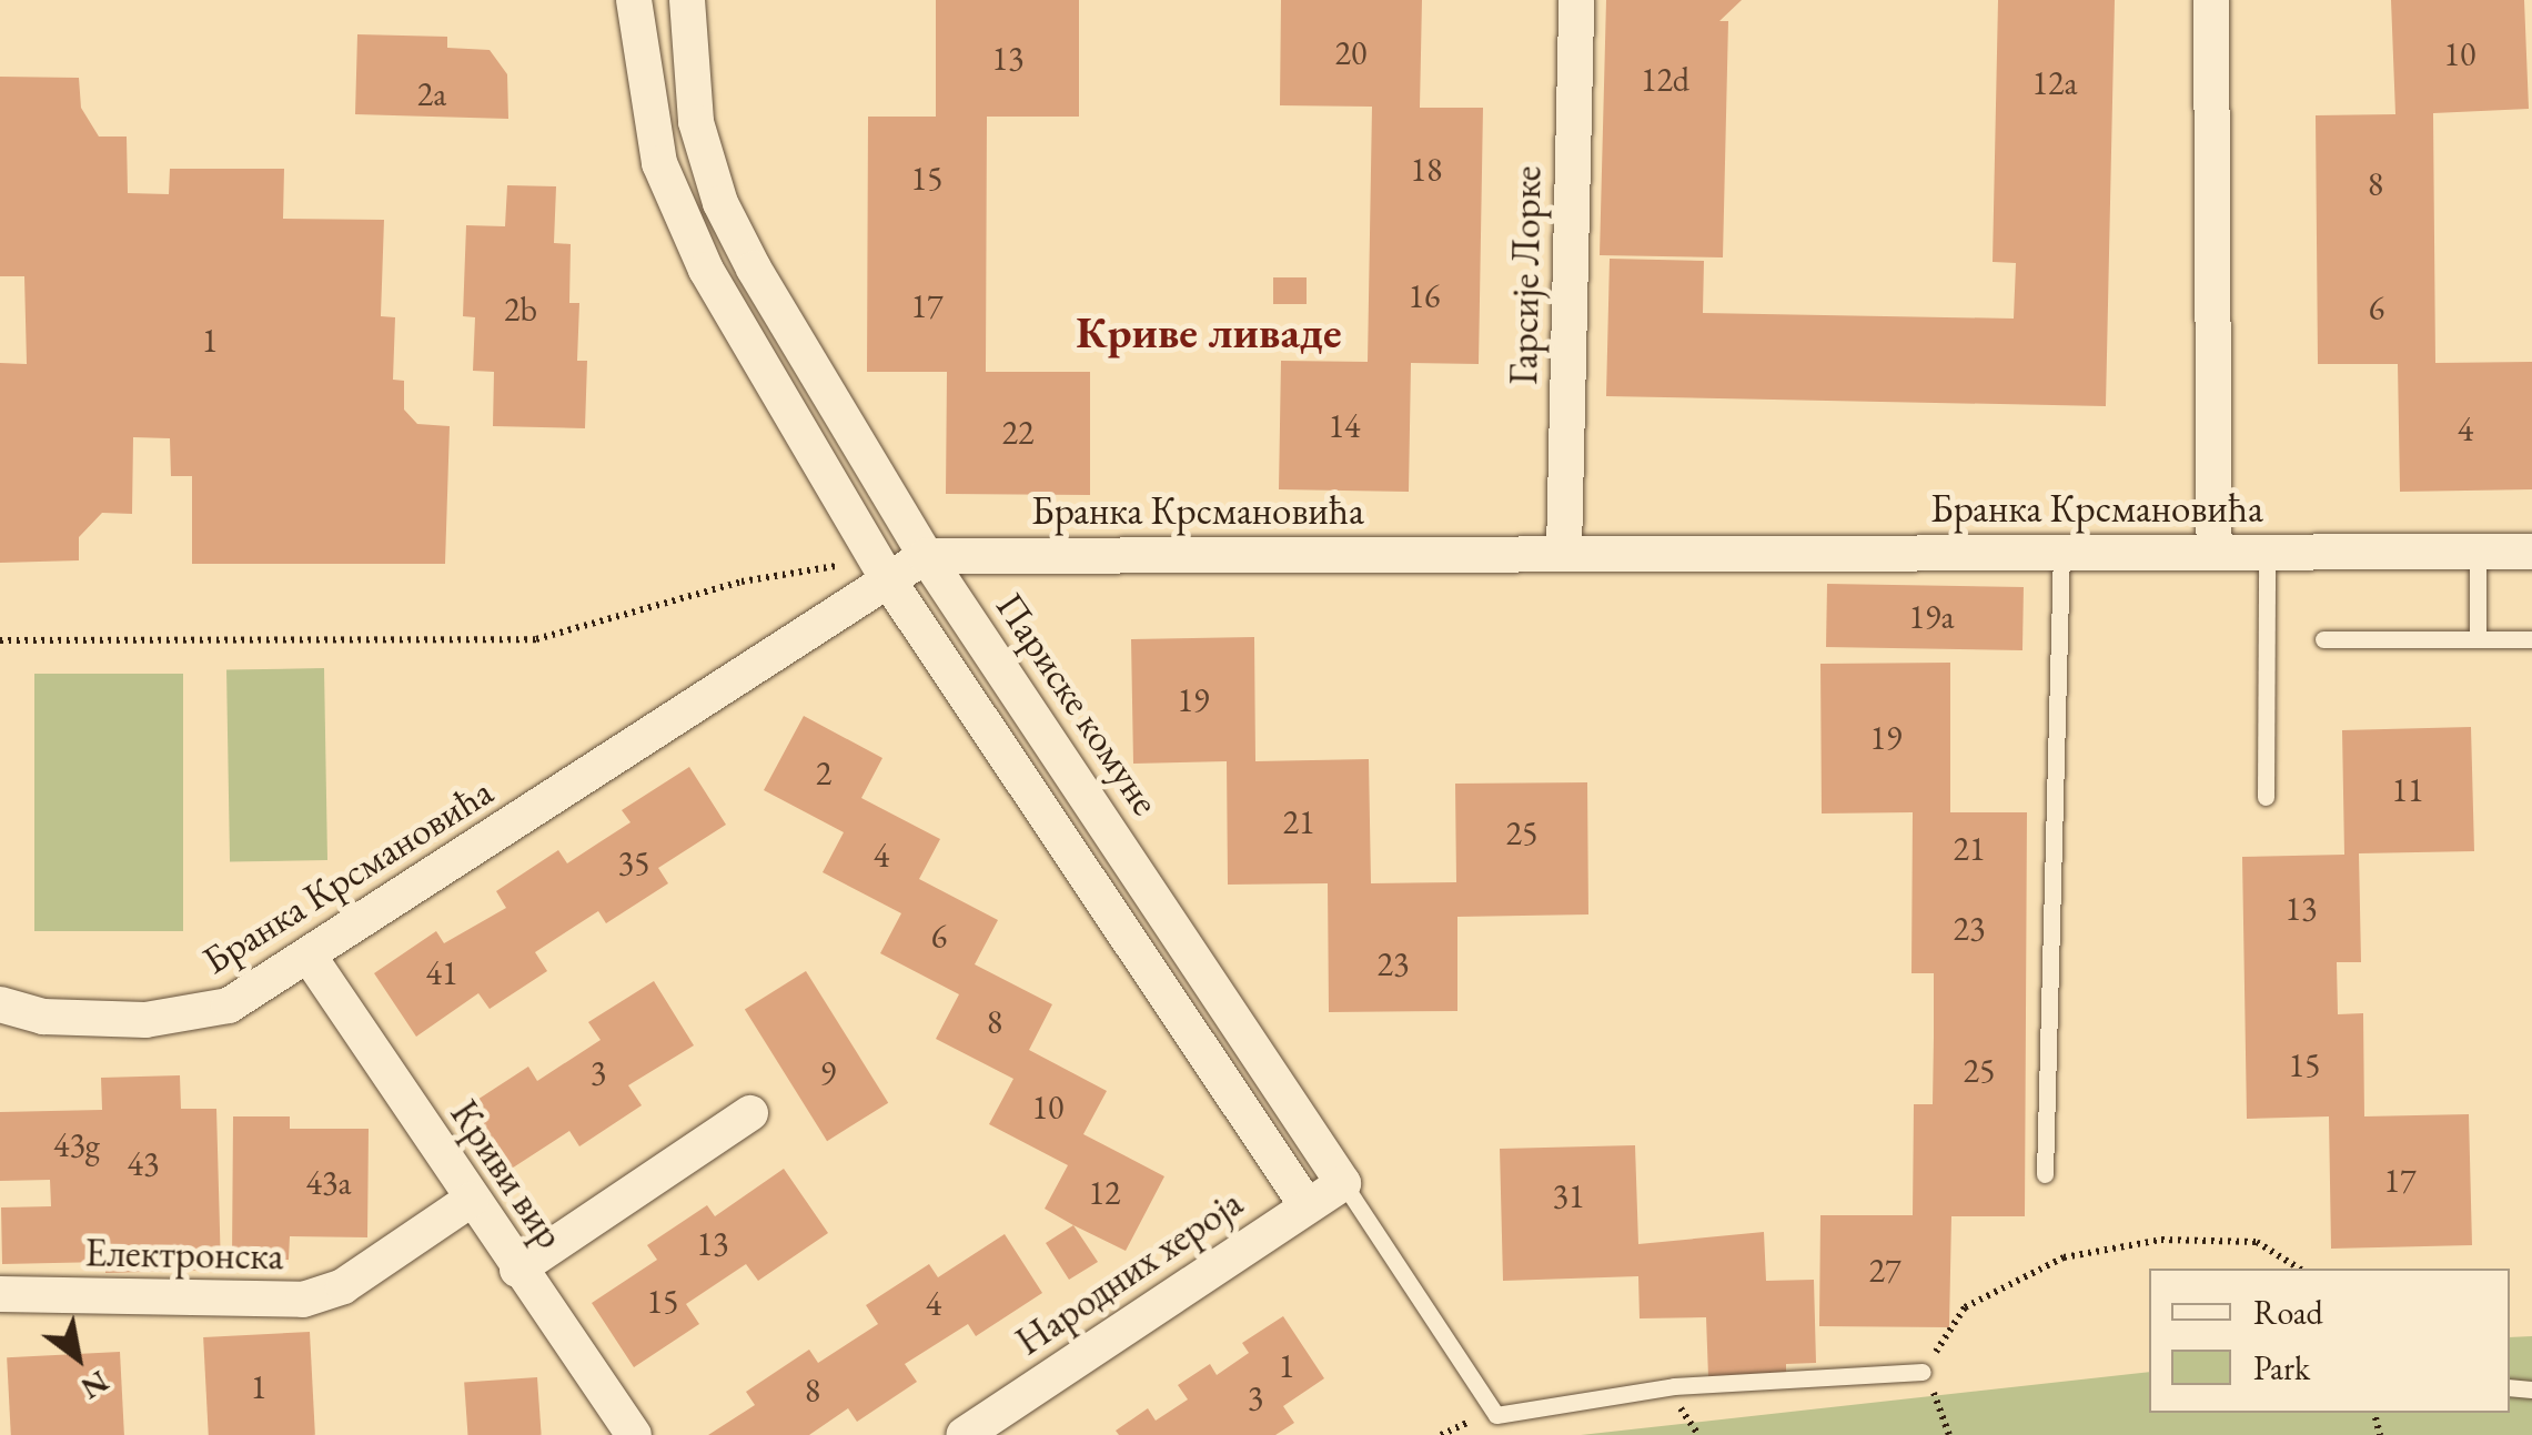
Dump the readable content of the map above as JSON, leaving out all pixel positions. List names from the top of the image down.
{
  "streets": {
    "street": [
      "Гарсије Лорке",
      "Бранка Крсмановића",
      "Париске комуне",
      "Криви вир",
      "Електронска",
      "Народних хероја"
    ]
  },
  "crossings": [
    ["Гарсије Лорке", "Бранка Крсмановића"],
    ["Бранка Крсмановића", "Париске комуне"],
    ["Бранка Крсмановића", "Криви вир"],
    ["Париске комуне", "Народних хероја"],
    ["Криви вир", "Електронска"]
  ],
  "districts": ["Криве ливаде"],
  "house_numbers": [
    "20",
    "10",
    "13",
    "12d",
    "12a",
    "2a",
    "18",
    "15",
    "8",
    "16",
    "17",
    "6",
    "2b",
    "1",
    "14",
    "4",
    "22",
    "19a",
    "19",
    "19",
    "2",
    "11",
    "21",
    "25",
    "21",
    "4",
    "35",
    "13",
    "23",
    "6",
    "23",
    "41",
    "8",
    "15",
    "25",
    "3",
    "9",
    "10",
    "43g",
    "43",
    "17",
    "43a",
    "12",
    "31",
    "13",
    "27",
    "15",
    "4",
    "1",
    "1",
    "8",
    "3"
  ],
  "legend": ["Road", "Park"],
  "north": "bottom right"
}
